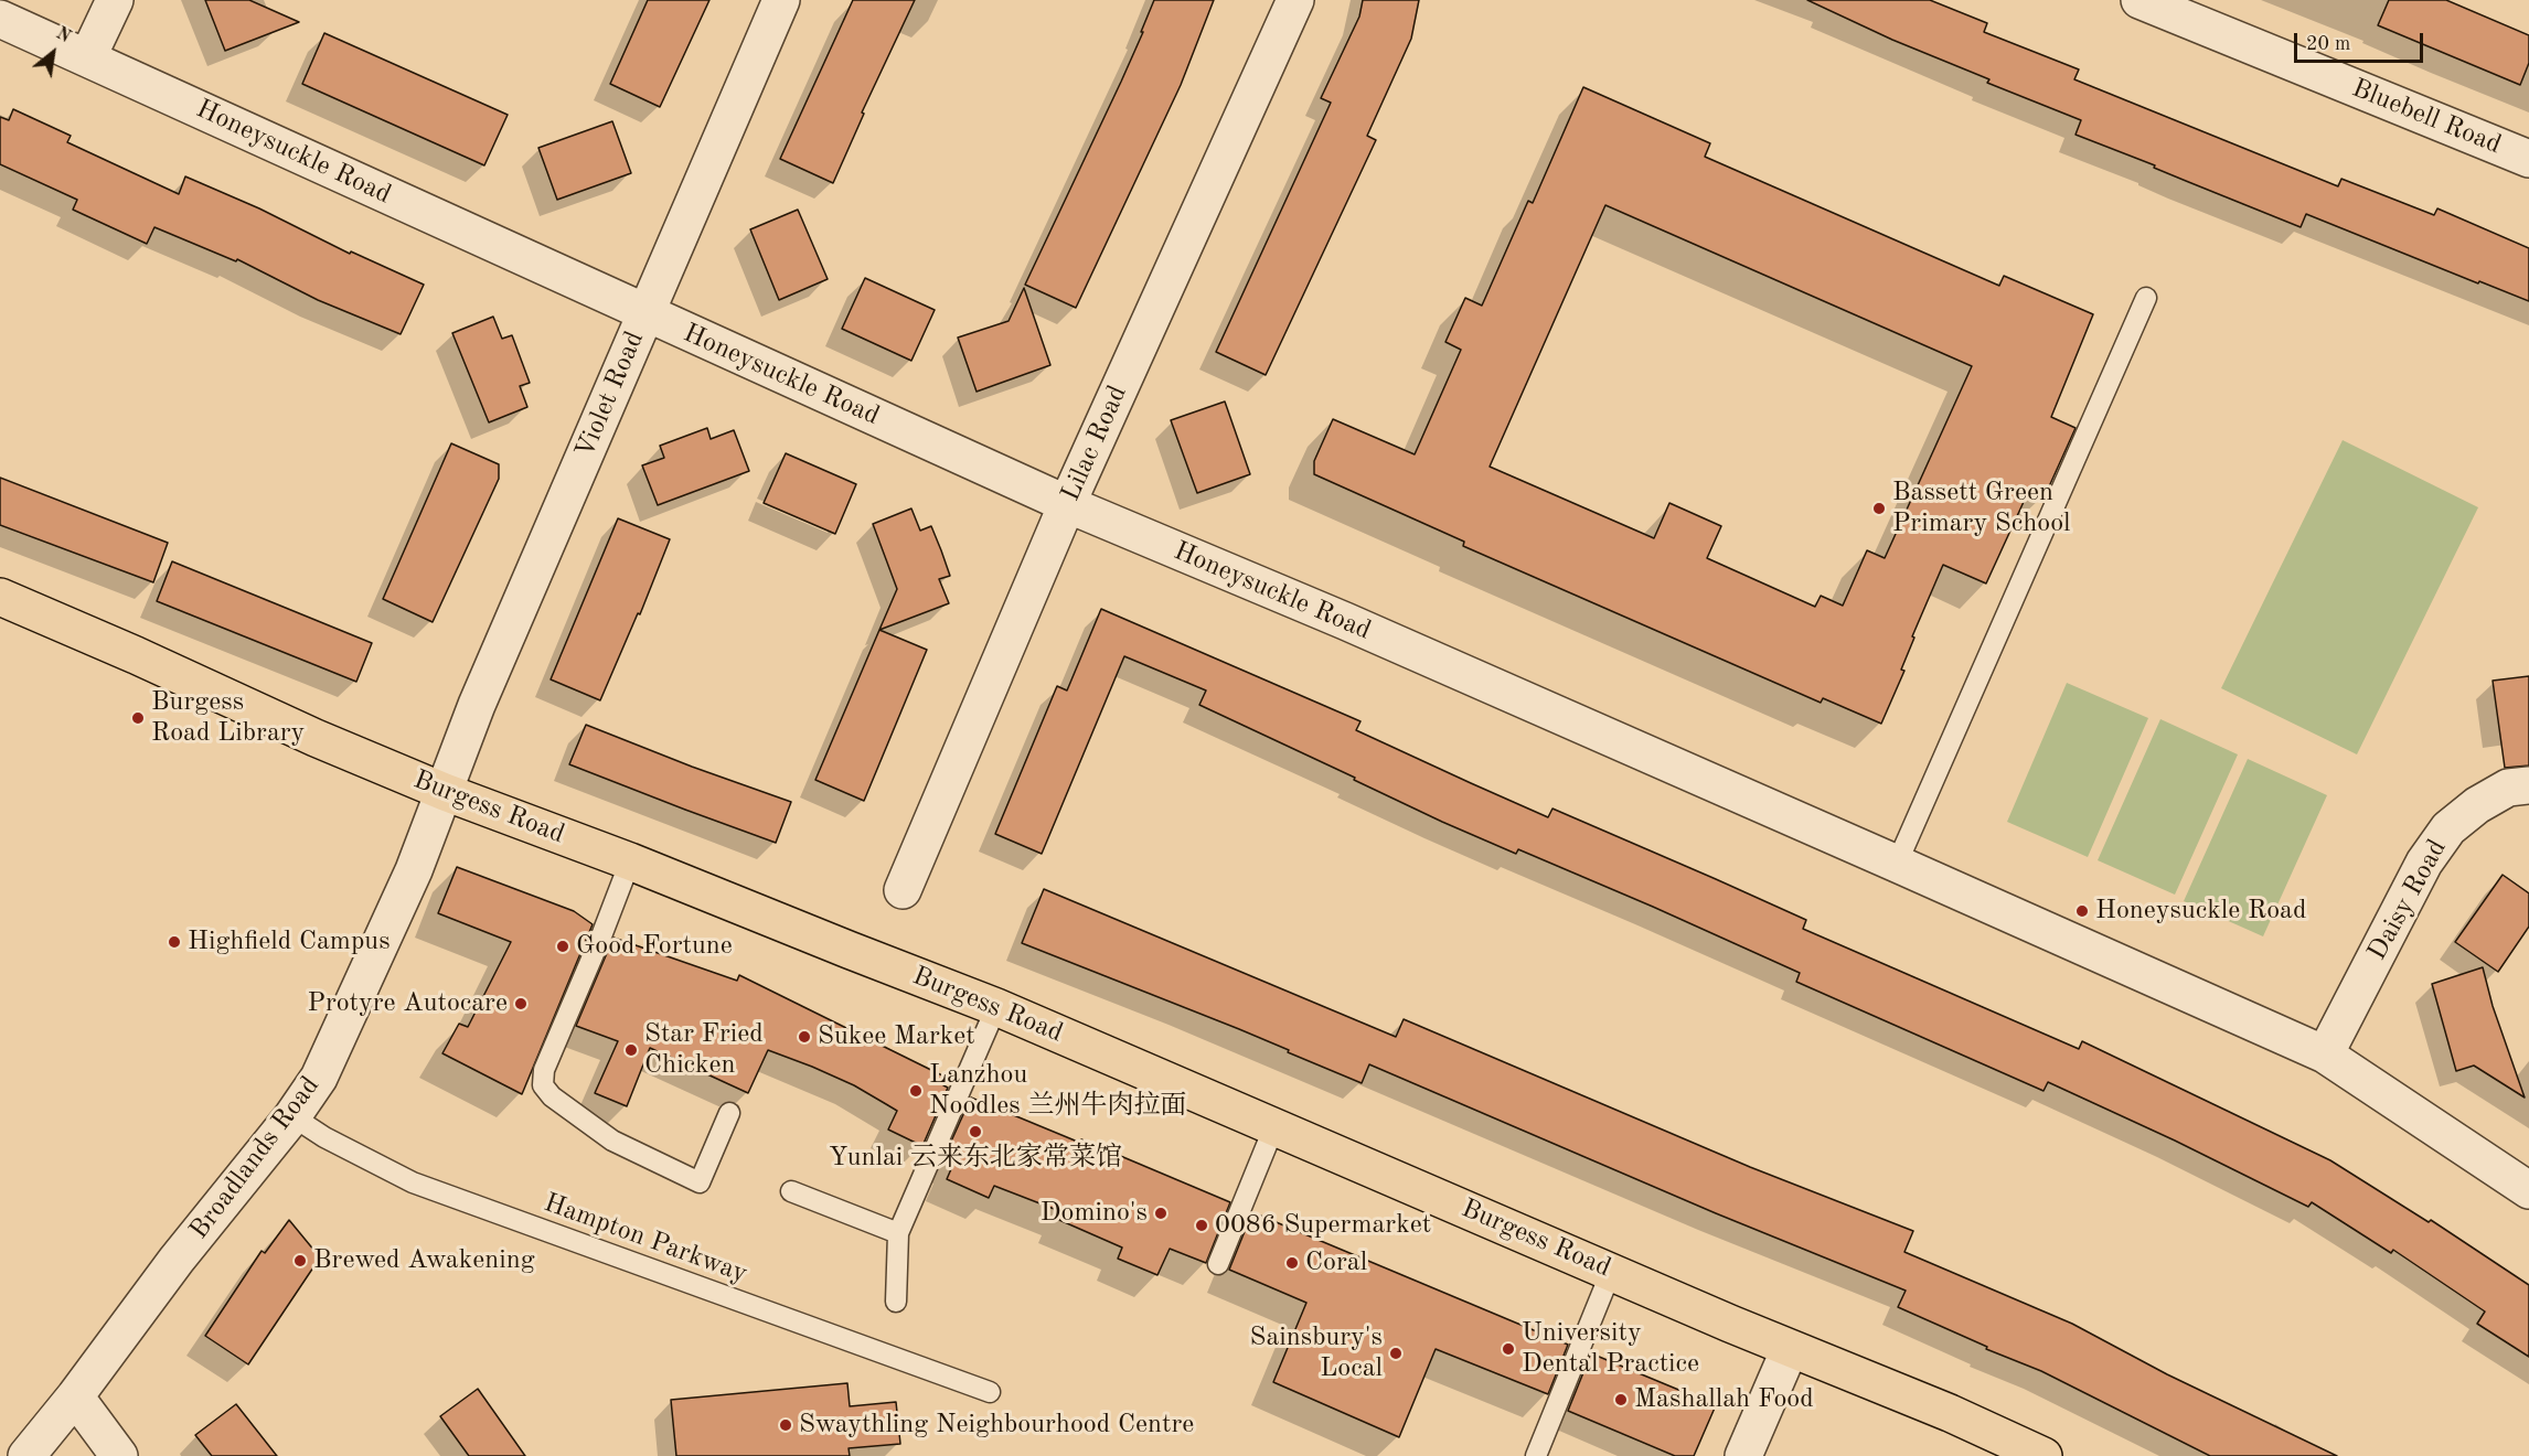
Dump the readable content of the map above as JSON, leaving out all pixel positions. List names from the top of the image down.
{
  "streets": {
    "main road": ["Burgess Road"],
    "street": [
      "Bluebell Road",
      "Honeysuckle Road",
      "Violet Road",
      "Lilac Road",
      "Daisy Road",
      "Broadlands Road"
    ],
    "lane": ["Hampton Parkway"]
  },
  "crossings": [
    ["Honeysuckle Road", "Violet Road"],
    ["Honeysuckle Road", "Lilac Road"],
    ["Honeysuckle Road", "Daisy Road"],
    ["Violet Road", "Burgess Road"],
    ["Violet Road", "Broadlands Road"],
    ["Burgess Road", "Broadlands Road"],
    ["Broadlands Road", "Hampton Parkway"]
  ],
  "places": [
    "Bassett Green Primary School",
    "Burgess Road Library",
    "Honeysuckle Road",
    "Highfield Campus",
    "Good Fortune",
    "Protyre Autocare",
    "Sukee Market",
    "Star Fried Chicken",
    "Lanzhou Noodles 兰州牛肉拉面",
    "Yunlai 云来东北家常菜馆",
    "Domino's",
    "0086 Supermarket",
    "Brewed Awakening",
    "Coral",
    "University Dental Practice",
    "Sainsbury's Local",
    "Mashallah Food",
    "Swaythling Neighbourhood Centre"
  ],
  "scale_bar": "20 m",
  "north": "top right"
}
